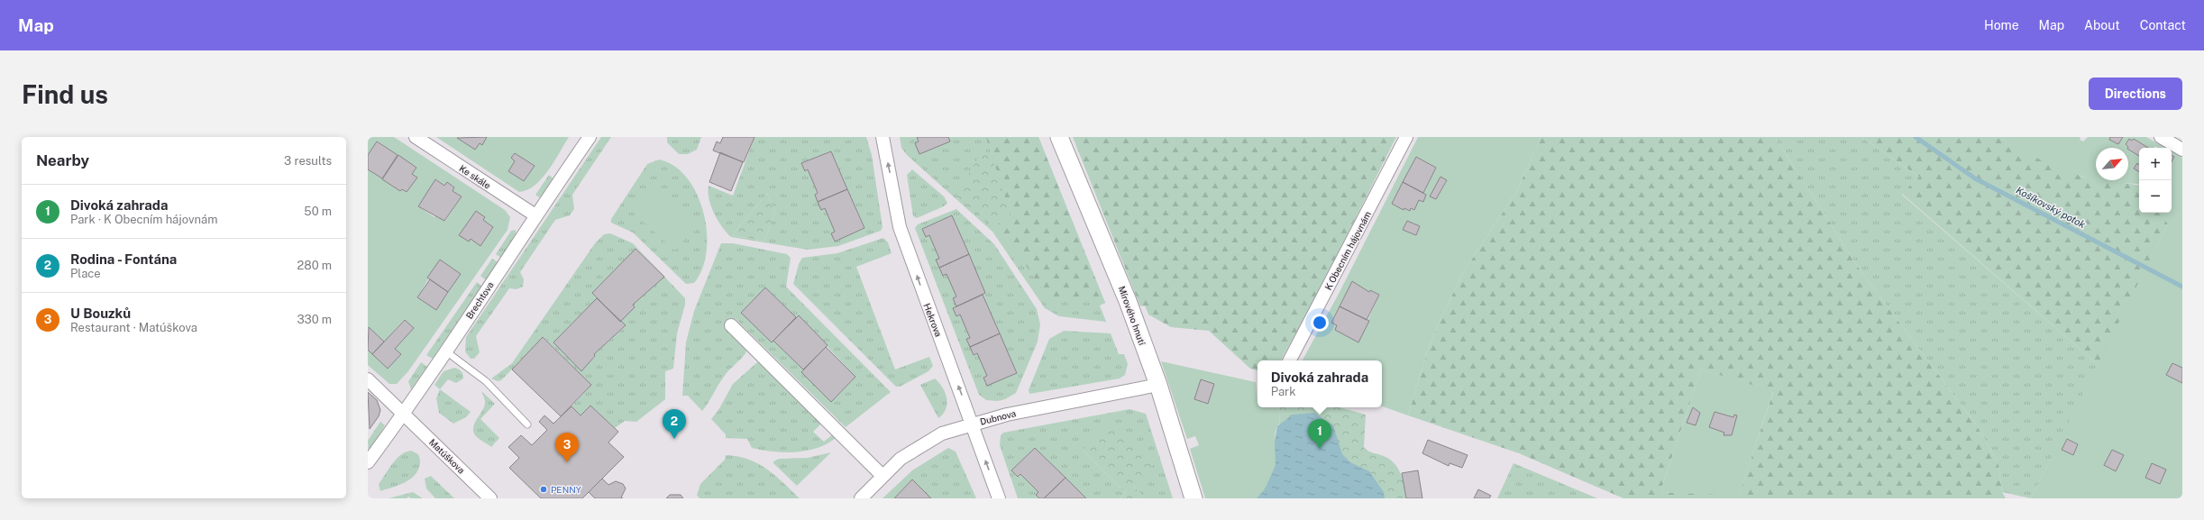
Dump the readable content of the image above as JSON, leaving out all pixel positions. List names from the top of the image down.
{
  "streets": {
    "main road": ["Mírového hnutí"],
    "street": [
      "Ke skále",
      "K Obecním hájovnám",
      "Brechtova",
      "Hekrova",
      "Dubnova",
      "Matúškova"
    ]
  },
  "crossings": [
    ["Ke skále", "Brechtova"],
    ["Brechtova", "Matúškova"],
    ["Mírového hnutí", "Dubnova"],
    ["Hekrova", "Dubnova"]
  ],
  "one_way": ["Hekrova"],
  "water": ["Košíkovský potok"],
  "places": ["PENNY"],
  "north": "top right",
  "page": {
    "header": "Map",
    "nav": [
      "Home",
      "Map",
      "About",
      "Contact"
    ],
    "buttons": "Directions",
    "title": "Find us",
    "heading": ["Nearby", "3 results"],
    "map_buttons": ["+", "−"],
    "list": [
      {
        "mark": "1",
        "name": "Divoká zahrada",
        "note": "Park · K Obecním hájovnám",
        "value": "50 m"
      },
      {
        "mark": "2",
        "name": "Rodina - Fontána",
        "note": "Place",
        "value": "280 m"
      },
      {
        "mark": "3",
        "name": "U Bouzků",
        "note": "Restaurant · Matúškova",
        "value": "330 m"
      }
    ],
    "popup": ["Divoká zahrada", "Park"],
    "pins": ["2", "1", "3"]
  }
}
